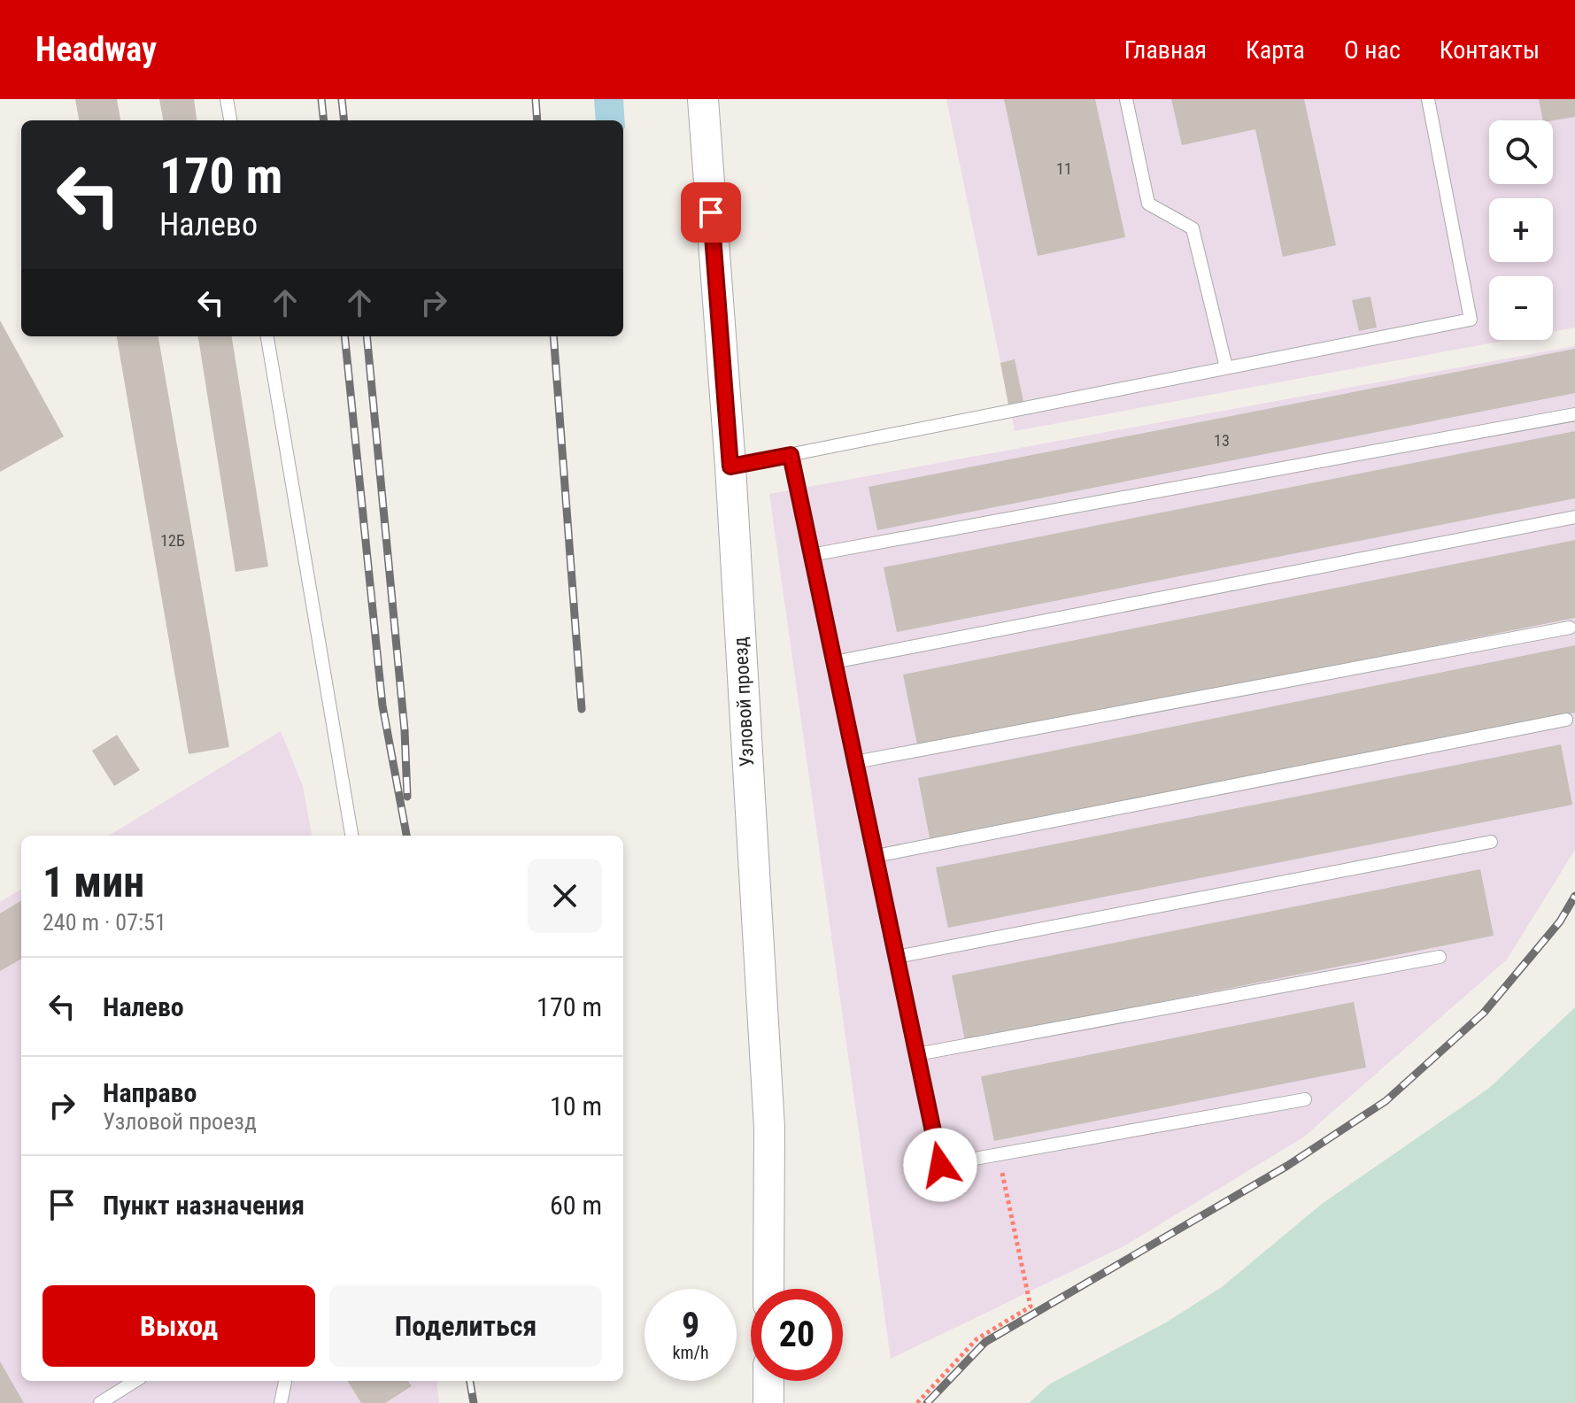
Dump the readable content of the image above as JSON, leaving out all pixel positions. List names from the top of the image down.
{
  "streets": {
    "street": ["Узловой проезд"]
  },
  "house_numbers": ["11", "13", "12Б"],
  "page": {
    "header": "Headway",
    "nav": [
      "Главная",
      "Карта",
      "О нас",
      "Контакты"
    ],
    "map_buttons": ["+", "−"],
    "turn": ["170 m", "Налево"],
    "heading": ["1 мин", "240 m · 07:51"],
    "list": [
      {
        "name": "Налево",
        "value": "170 m"
      },
      {
        "name": "Направо",
        "note": "Узловой проезд",
        "value": "10 m"
      },
      {
        "name": "Пункт назначения",
        "value": "60 m"
      }
    ],
    "buttons": ["Выход", "Поделиться"],
    "speed": "9 km/h",
    "limit": "20"
  }
}
